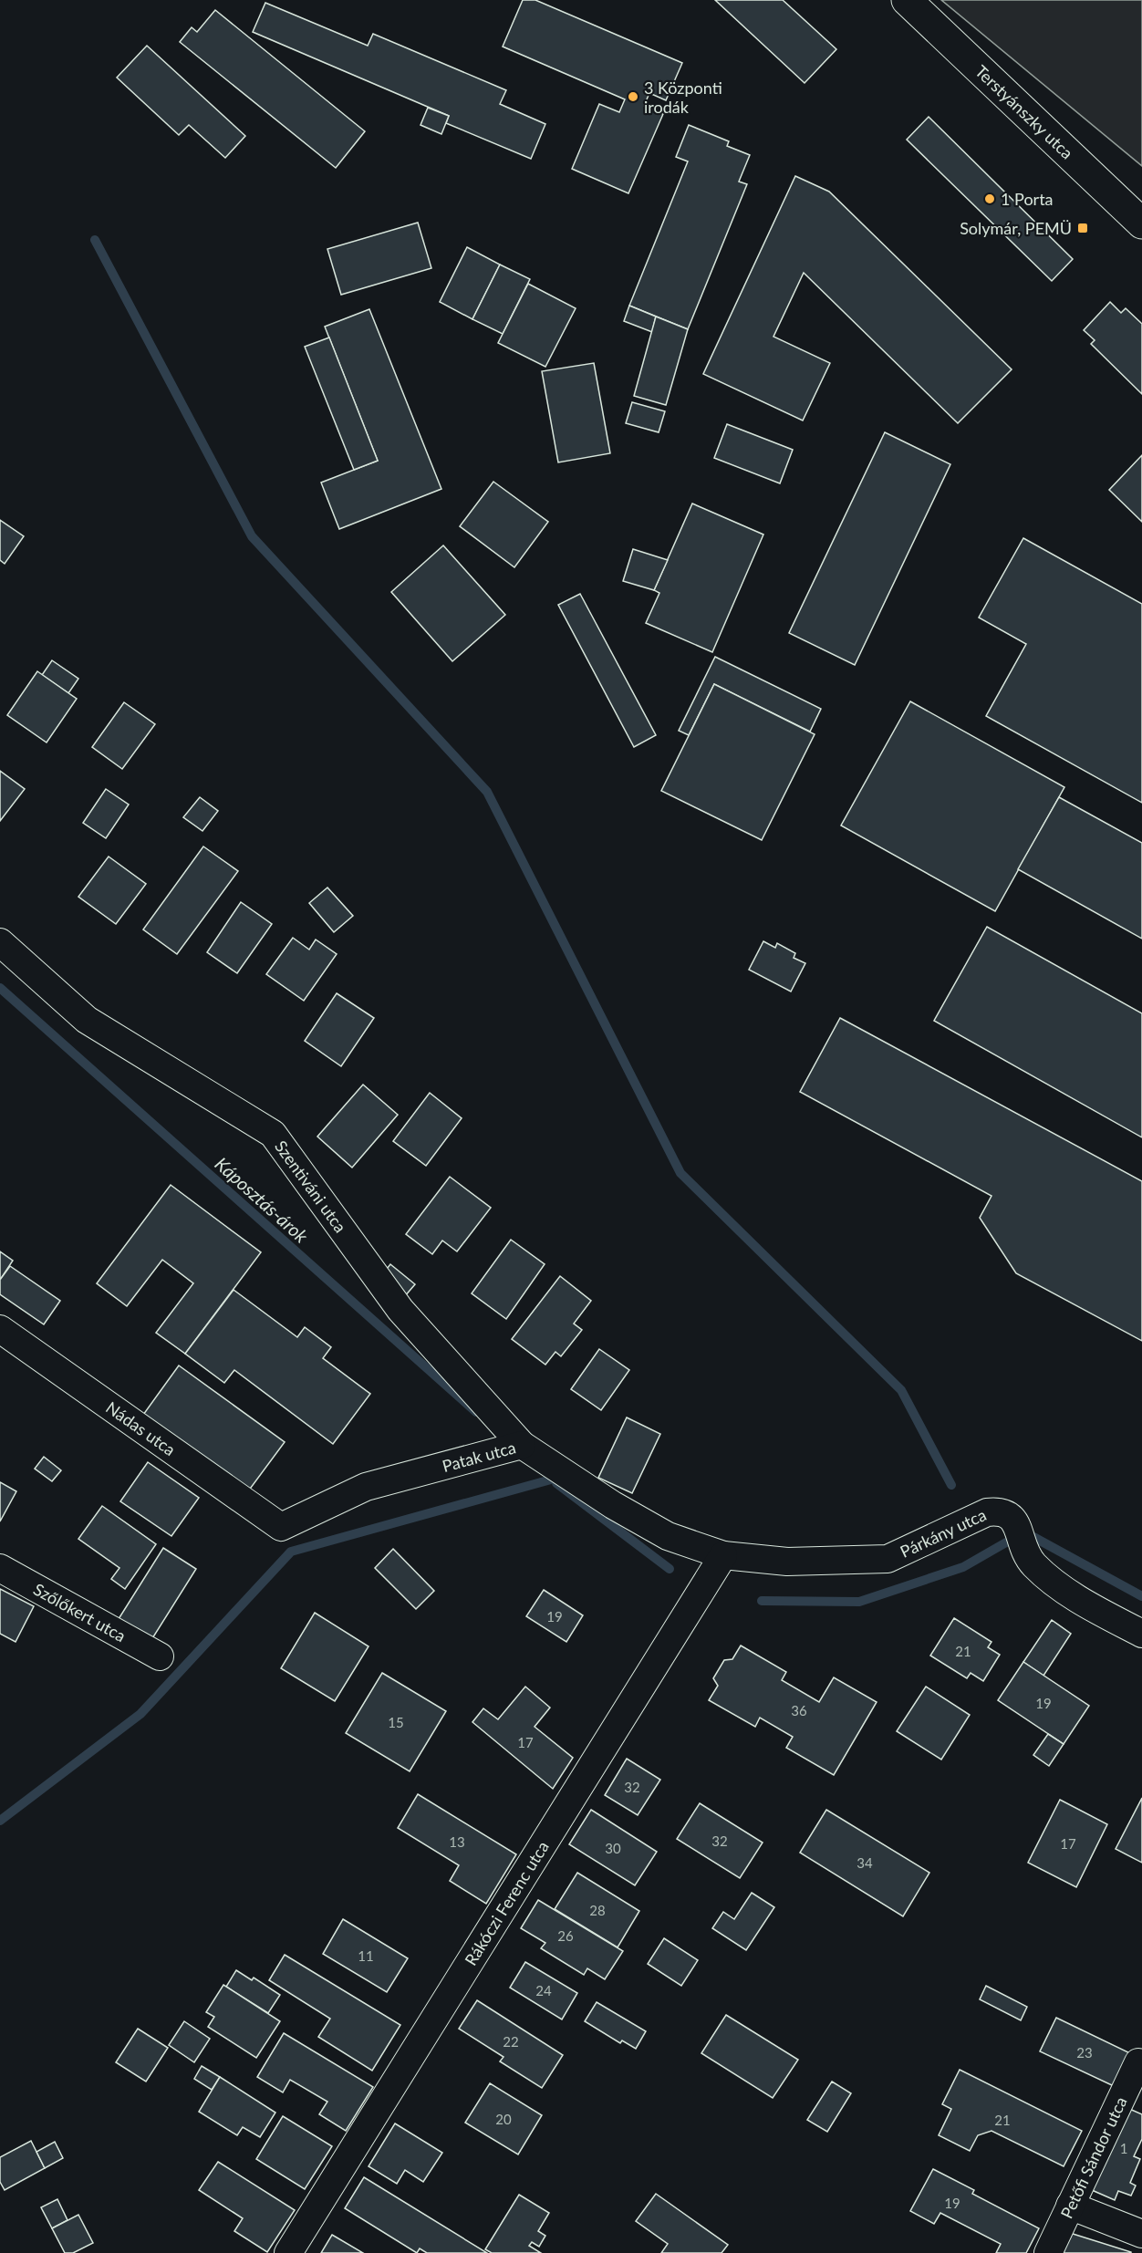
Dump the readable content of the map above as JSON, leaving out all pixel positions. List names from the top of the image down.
{
  "streets": {
    "main road": ["Terstyánszky utca"],
    "street": [
      "Szentiváni utca",
      "Nádas utca",
      "Patak utca",
      "Párkány utca",
      "Szőlőkert utca",
      "Rákóczi Ferenc utca",
      "Petőfi Sándor utca"
    ]
  },
  "crossings": [
    ["Szentiváni utca", "Patak utca"],
    ["Nádas utca", "Patak utca"],
    ["Patak utca", "Párkány utca"],
    ["Patak utca", "Rákóczi Ferenc utca"],
    ["Párkány utca", "Rákóczi Ferenc utca"]
  ],
  "water": ["Káposztás-árok"],
  "places": {
    "other": ["3 Központi irodák", "1 Porta"],
    "transit": ["Solymár, PEMÜ"]
  },
  "house_numbers": [
    "19",
    "21",
    "19",
    "36",
    "15",
    "17",
    "32",
    "32",
    "13",
    "17",
    "30",
    "34",
    "28",
    "26",
    "11",
    "24",
    "22",
    "23",
    "20",
    "21",
    "1",
    "19"
  ]
}
